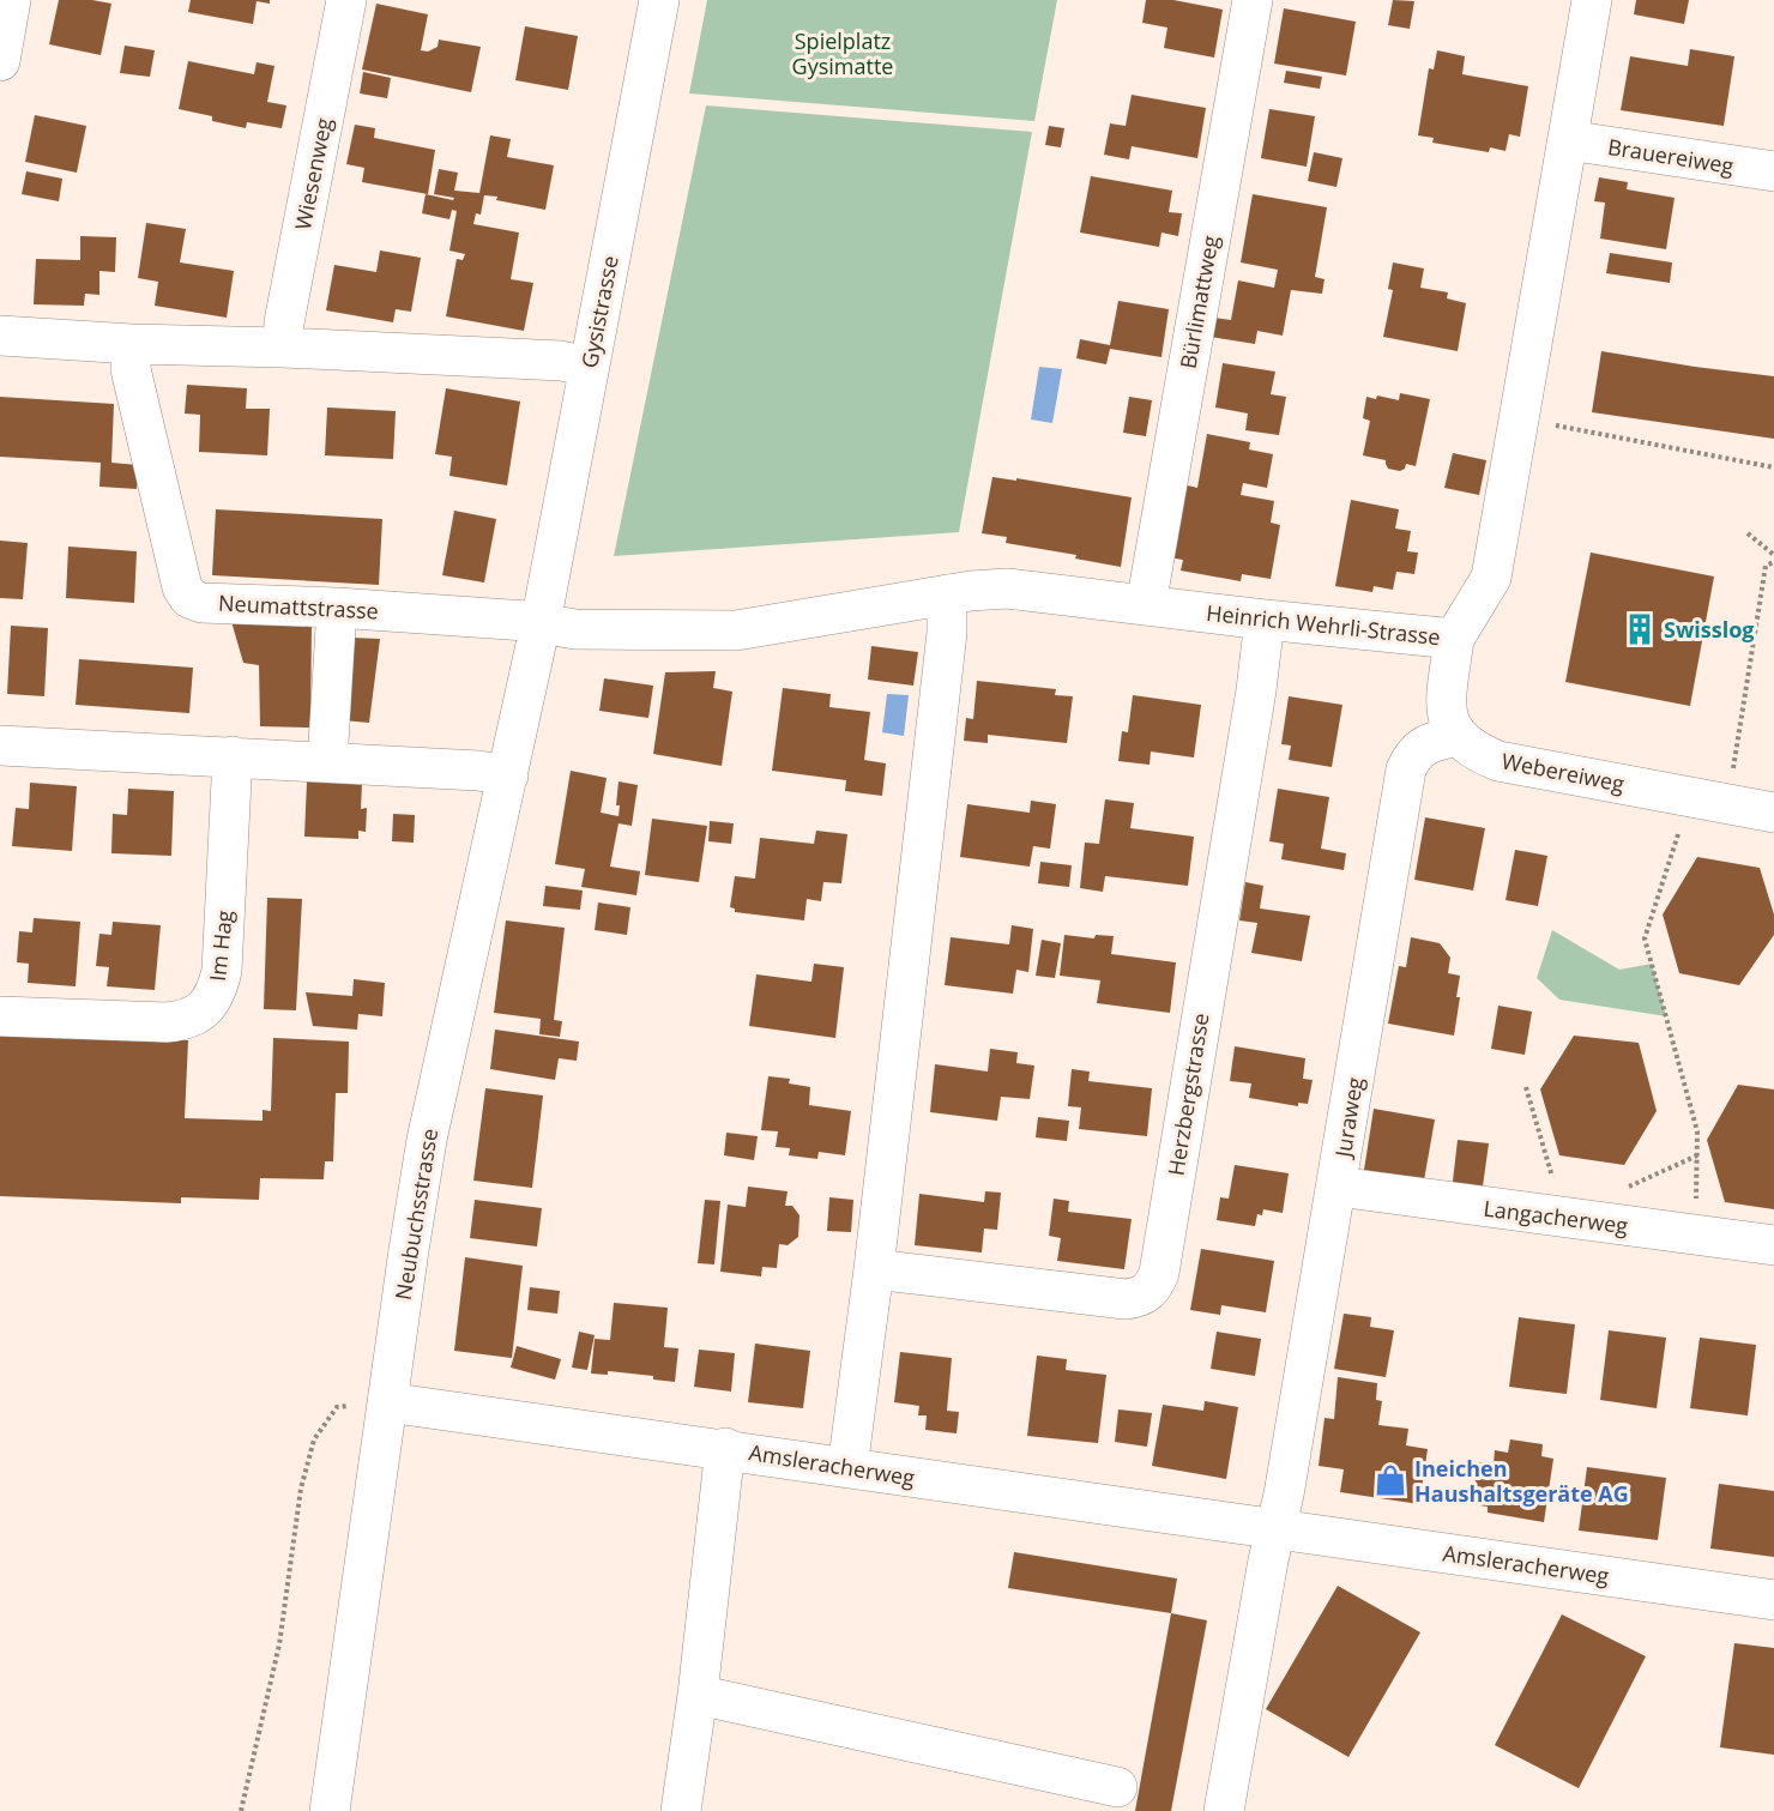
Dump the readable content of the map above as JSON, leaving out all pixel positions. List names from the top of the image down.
{
  "streets": {
    "street": [
      "Brauereiweg",
      "Wiesenweg",
      "Bürlimattweg",
      "Gysistrasse",
      "Neumattstrasse",
      "Heinrich Wehrli-Strasse",
      "Webereiweg",
      "Im Hag",
      "Herzbergstrasse",
      "Juraweg",
      "Neubuchsstrasse",
      "Langacherweg",
      "Amsleracherweg"
    ]
  },
  "crossings": [
    ["Brauereiweg", "Heinrich Wehrli-Strasse"],
    ["Bürlimattweg", "Heinrich Wehrli-Strasse"],
    ["Gysistrasse", "Neumattstrasse"],
    ["Gysistrasse", "Heinrich Wehrli-Strasse"],
    ["Gysistrasse", "Neubuchsstrasse"],
    ["Neumattstrasse", "Heinrich Wehrli-Strasse"],
    ["Neumattstrasse", "Neubuchsstrasse"],
    ["Heinrich Wehrli-Strasse", "Herzbergstrasse"],
    ["Heinrich Wehrli-Strasse", "Neubuchsstrasse"],
    ["Webereiweg", "Juraweg"],
    ["Juraweg", "Langacherweg"],
    ["Juraweg", "Amsleracherweg"],
    ["Neubuchsstrasse", "Amsleracherweg"]
  ],
  "parks": ["Spielplatz Gysimatte"],
  "places": {
    "building": ["Swisslog"],
    "shop": ["Ineichen Haushaltsgeräte AG"]
  }
}
